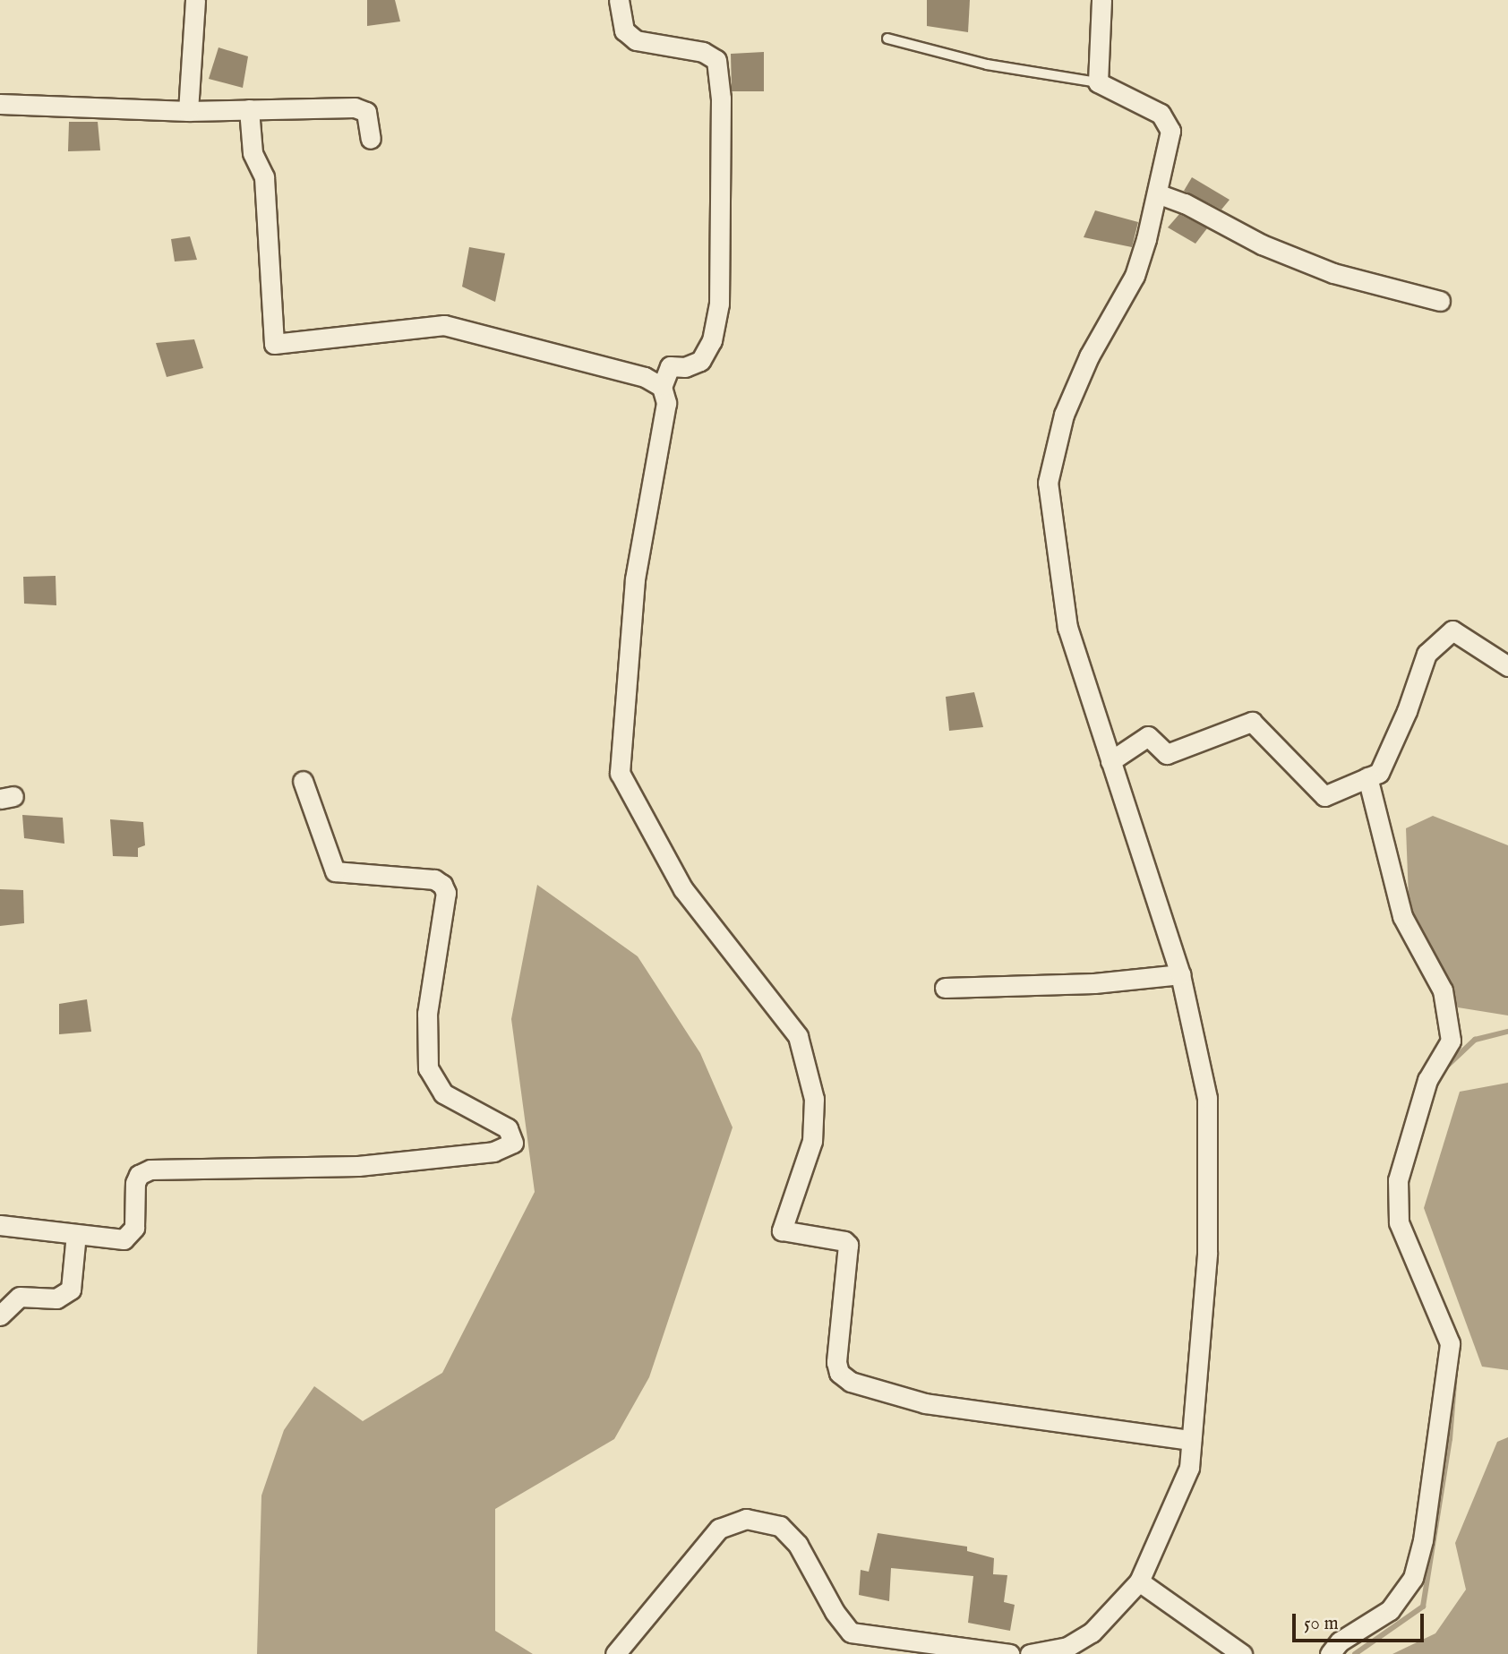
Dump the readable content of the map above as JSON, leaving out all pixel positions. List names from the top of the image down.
{
  "scale_bar": "50 m"
}
